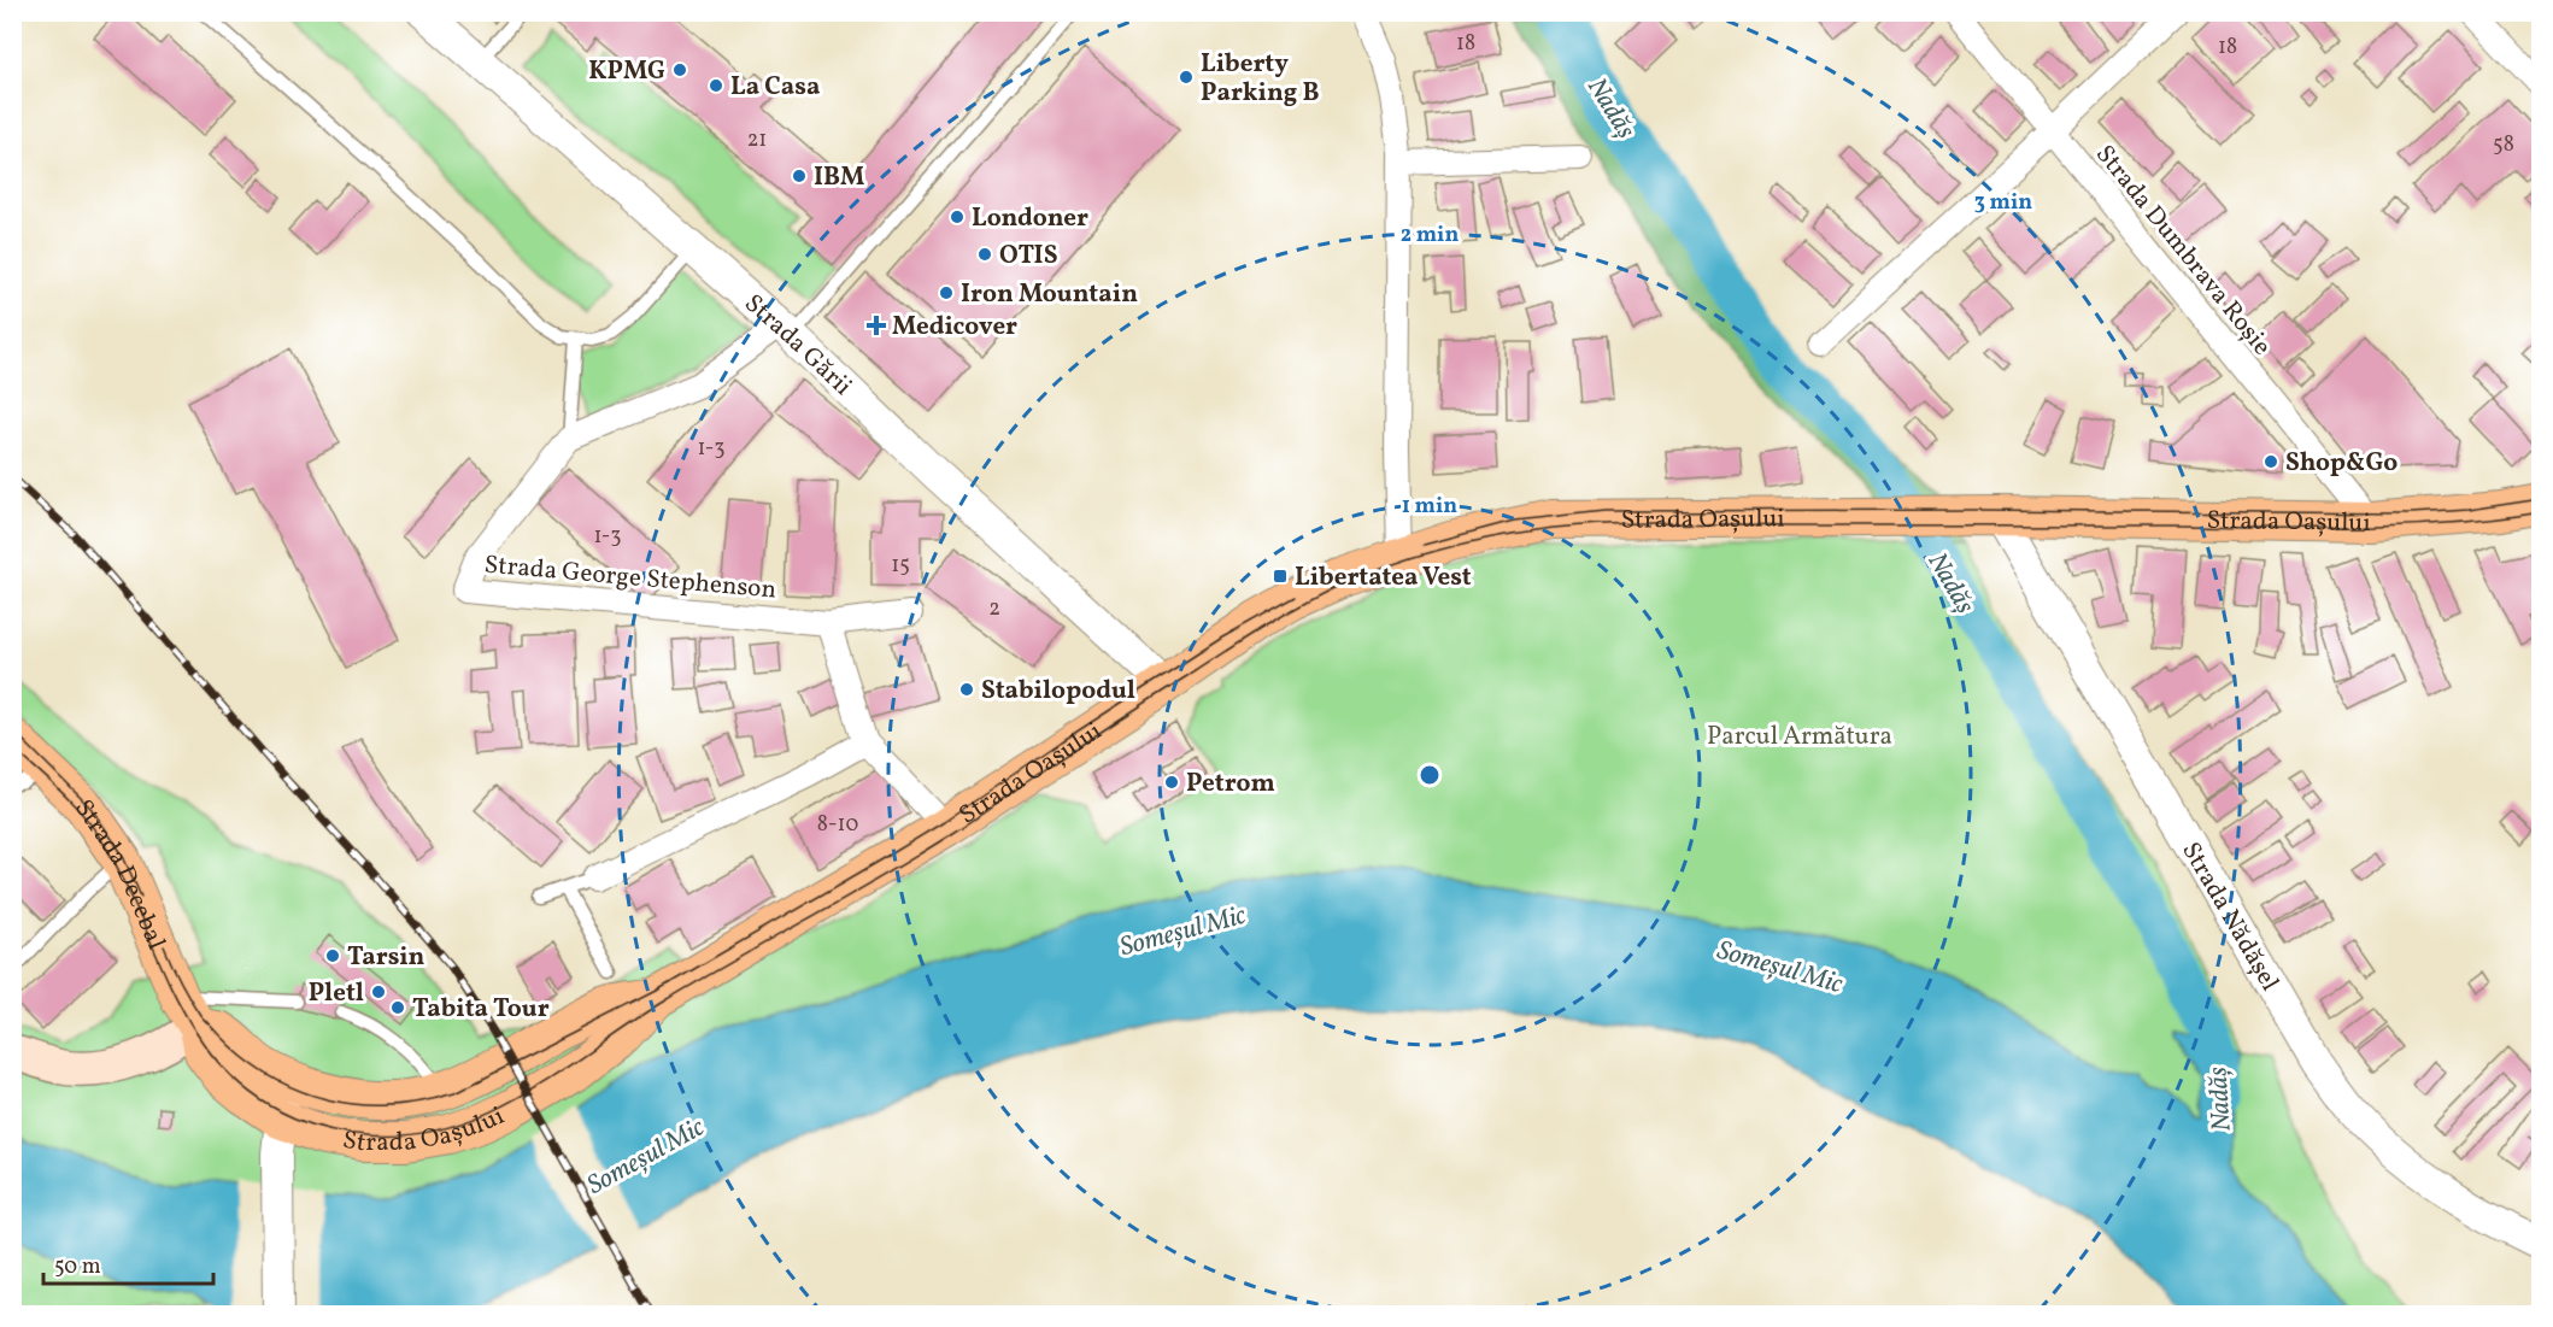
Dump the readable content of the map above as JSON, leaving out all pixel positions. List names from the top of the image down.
{
  "streets": {
    "main road": ["Strada Oașului", "Strada Decebal"],
    "street": [
      "Strada Dumbrava Roșie",
      "Strada Gării",
      "Strada George Stephenson",
      "Strada Nădășel"
    ]
  },
  "crossings": [
    ["Strada Dumbrava Roșie", "Strada Oașului"],
    ["Strada Gării", "Strada Oașului"],
    ["Strada Gării", "Strada George Stephenson"],
    ["Strada Oașului", "Strada Decebal"],
    ["Strada Oașului", "Strada Nădășel"]
  ],
  "water": ["Nadăș", "Someșul Mic"],
  "parks": ["Parcul Armătura"],
  "places": {
    "other": [
      "KPMG",
      "Liberty Parking B",
      "La Casa",
      "IBM",
      "Londoner",
      "OTIS",
      "Iron Mountain",
      "Shop&Go",
      "Stabilopodul",
      "Petrom",
      "Tarsin",
      "Pletl",
      "Tabita Tour"
    ],
    "health": ["Medicover"],
    "transit": ["Libertatea Vest"]
  },
  "house_numbers": [
    "18",
    "18",
    "21",
    "58",
    "1-3",
    "1-3",
    "15",
    "2",
    "8-10"
  ],
  "scale_bar": "50 m",
  "rings": ["3 min", "2 min", "1 min"]
}
